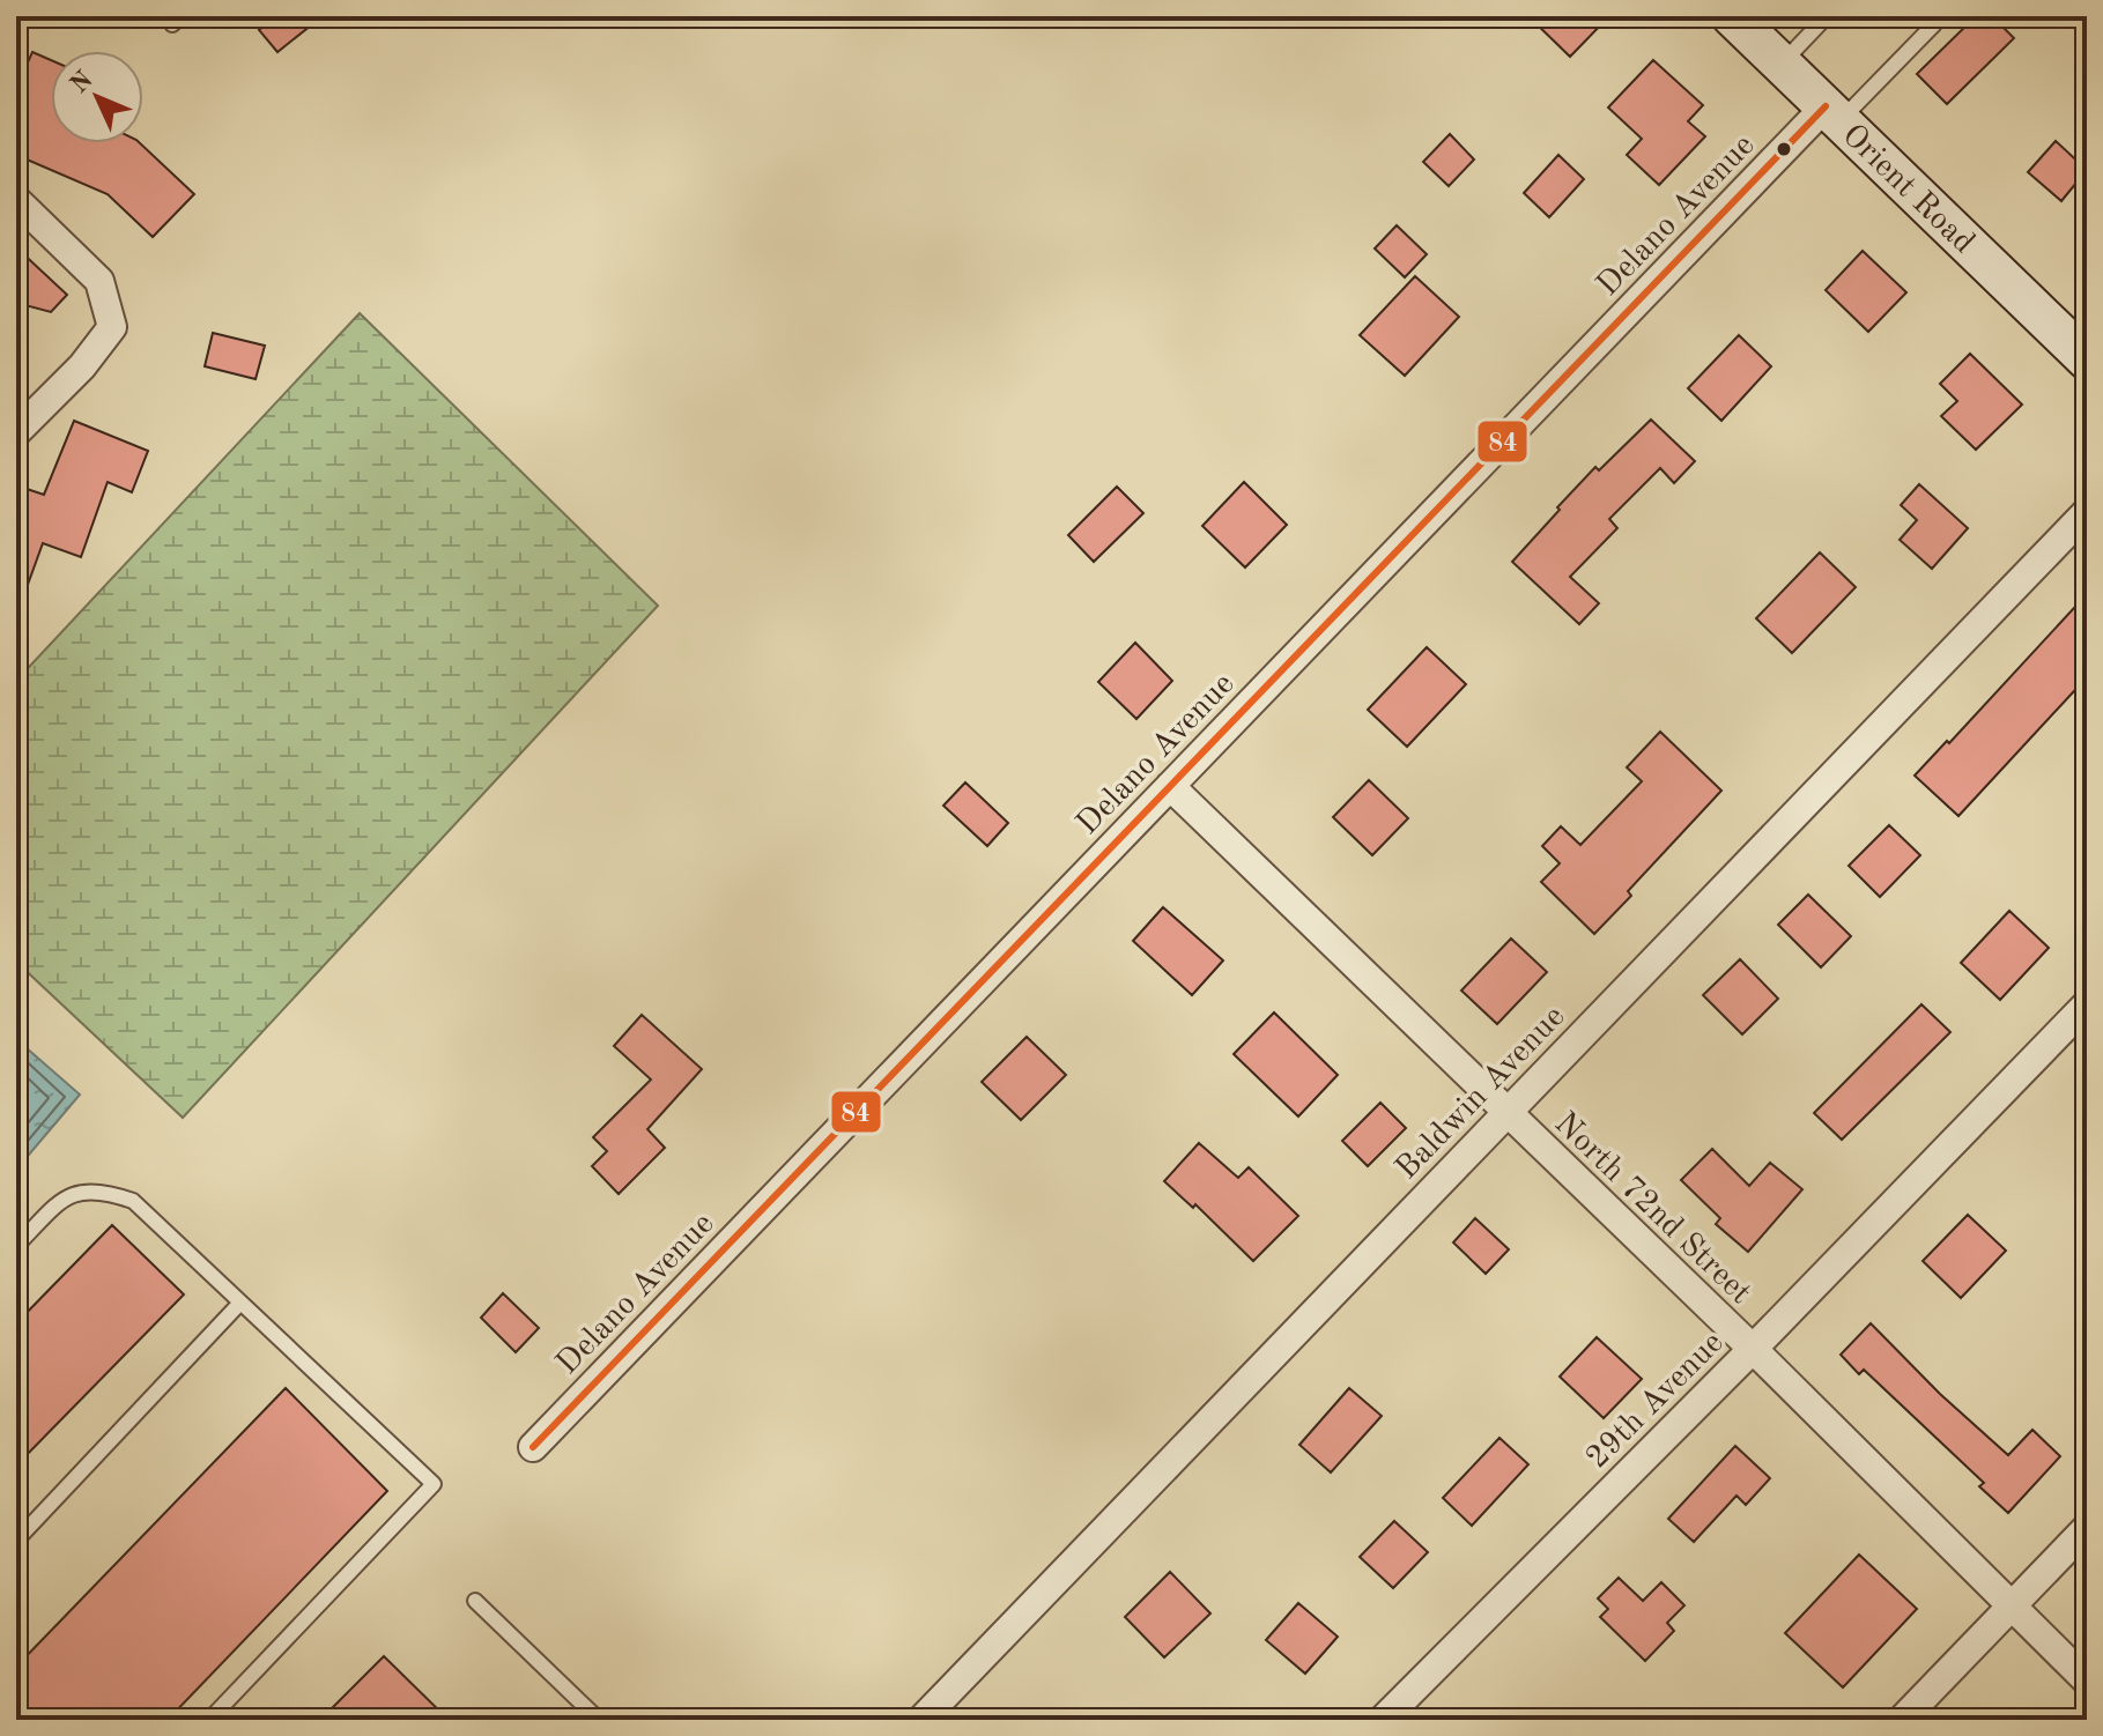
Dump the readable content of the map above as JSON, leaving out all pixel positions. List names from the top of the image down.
{
  "streets": {
    "street": [
      "Orient Road",
      "Delano Avenue",
      "Baldwin Avenue",
      "North 72nd Street",
      "29th Avenue"
    ]
  },
  "crossings": [
    ["Orient Road", "Delano Avenue"],
    ["Delano Avenue", "North 72nd Street"],
    ["Baldwin Avenue", "North 72nd Street"],
    ["North 72nd Street", "29th Avenue"]
  ],
  "lines": ["transit line 84"],
  "north": "top left"
}
